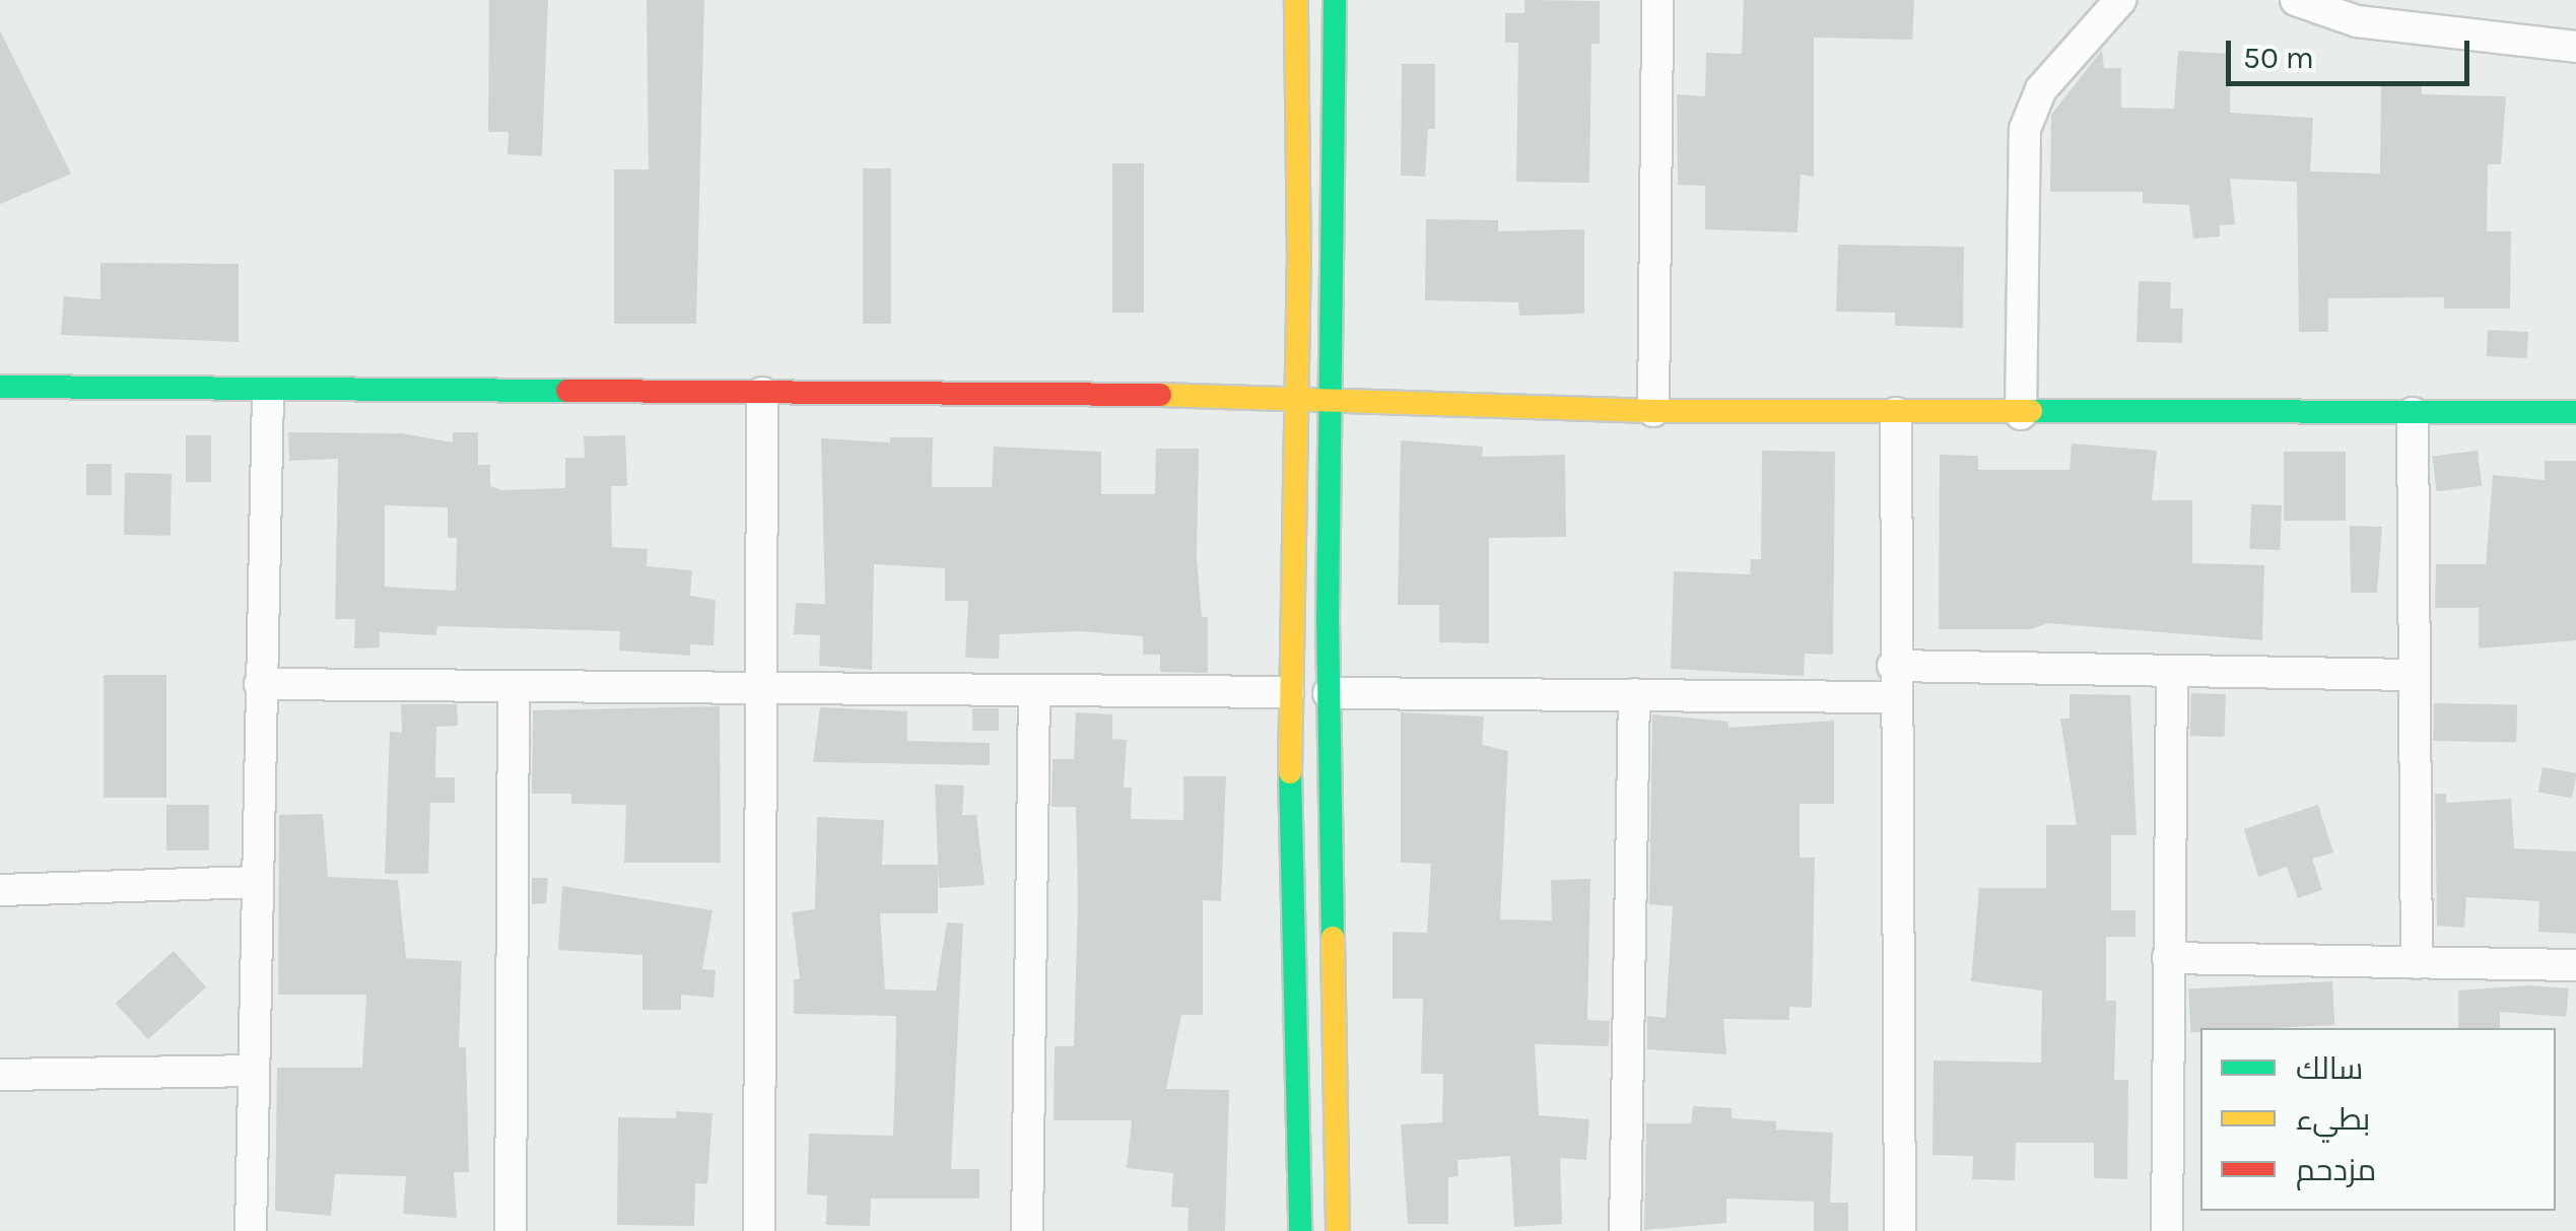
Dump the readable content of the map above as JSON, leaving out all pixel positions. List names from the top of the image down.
{
  "legend": ["سالك", "بطيء", "مزدحم"],
  "scale_bar": "50 m"
}
